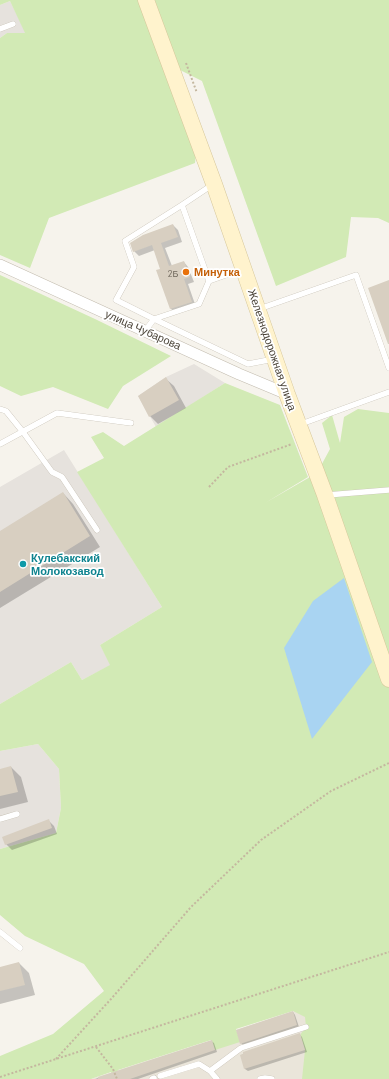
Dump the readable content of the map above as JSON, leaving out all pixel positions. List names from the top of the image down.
{
  "streets": {
    "street": ["улица Чубарова", "Железнодорожная улица"]
  },
  "crossings": [
    ["улица Чубарова", "Железнодорожная улица"]
  ],
  "places": ["Минутка", "Кулебакский Молокозавод"],
  "house_numbers": ["2Б"]
}
